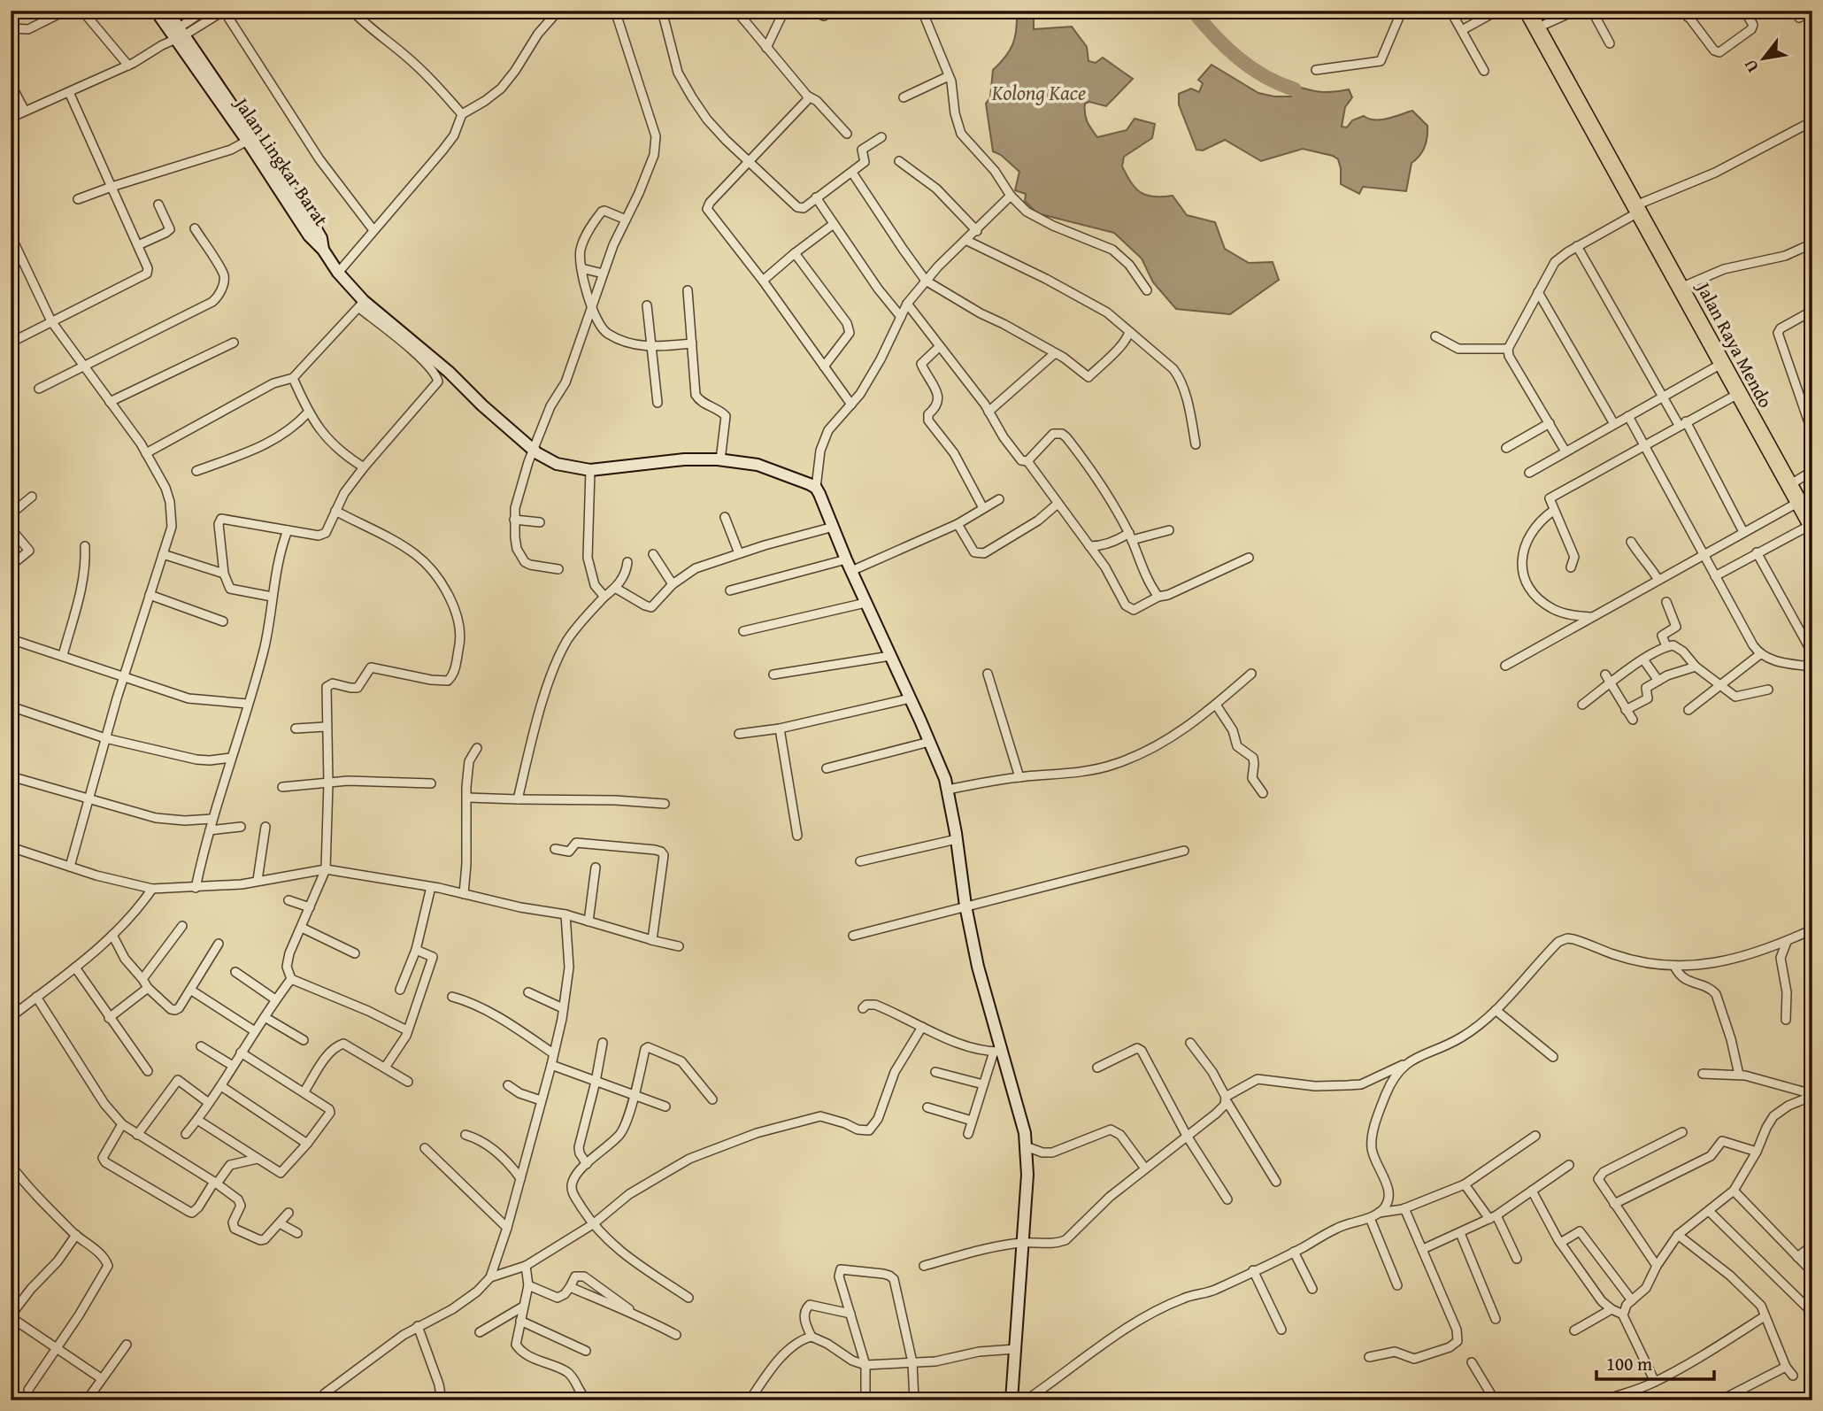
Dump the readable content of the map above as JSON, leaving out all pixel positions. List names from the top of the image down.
{
  "streets": {
    "highway": ["Jalan Raya Mendo"],
    "street": ["Jalan Lingkar Barat"]
  },
  "water": ["Kolong Kace"],
  "scale_bar": "100 m",
  "north": "bottom left"
}
